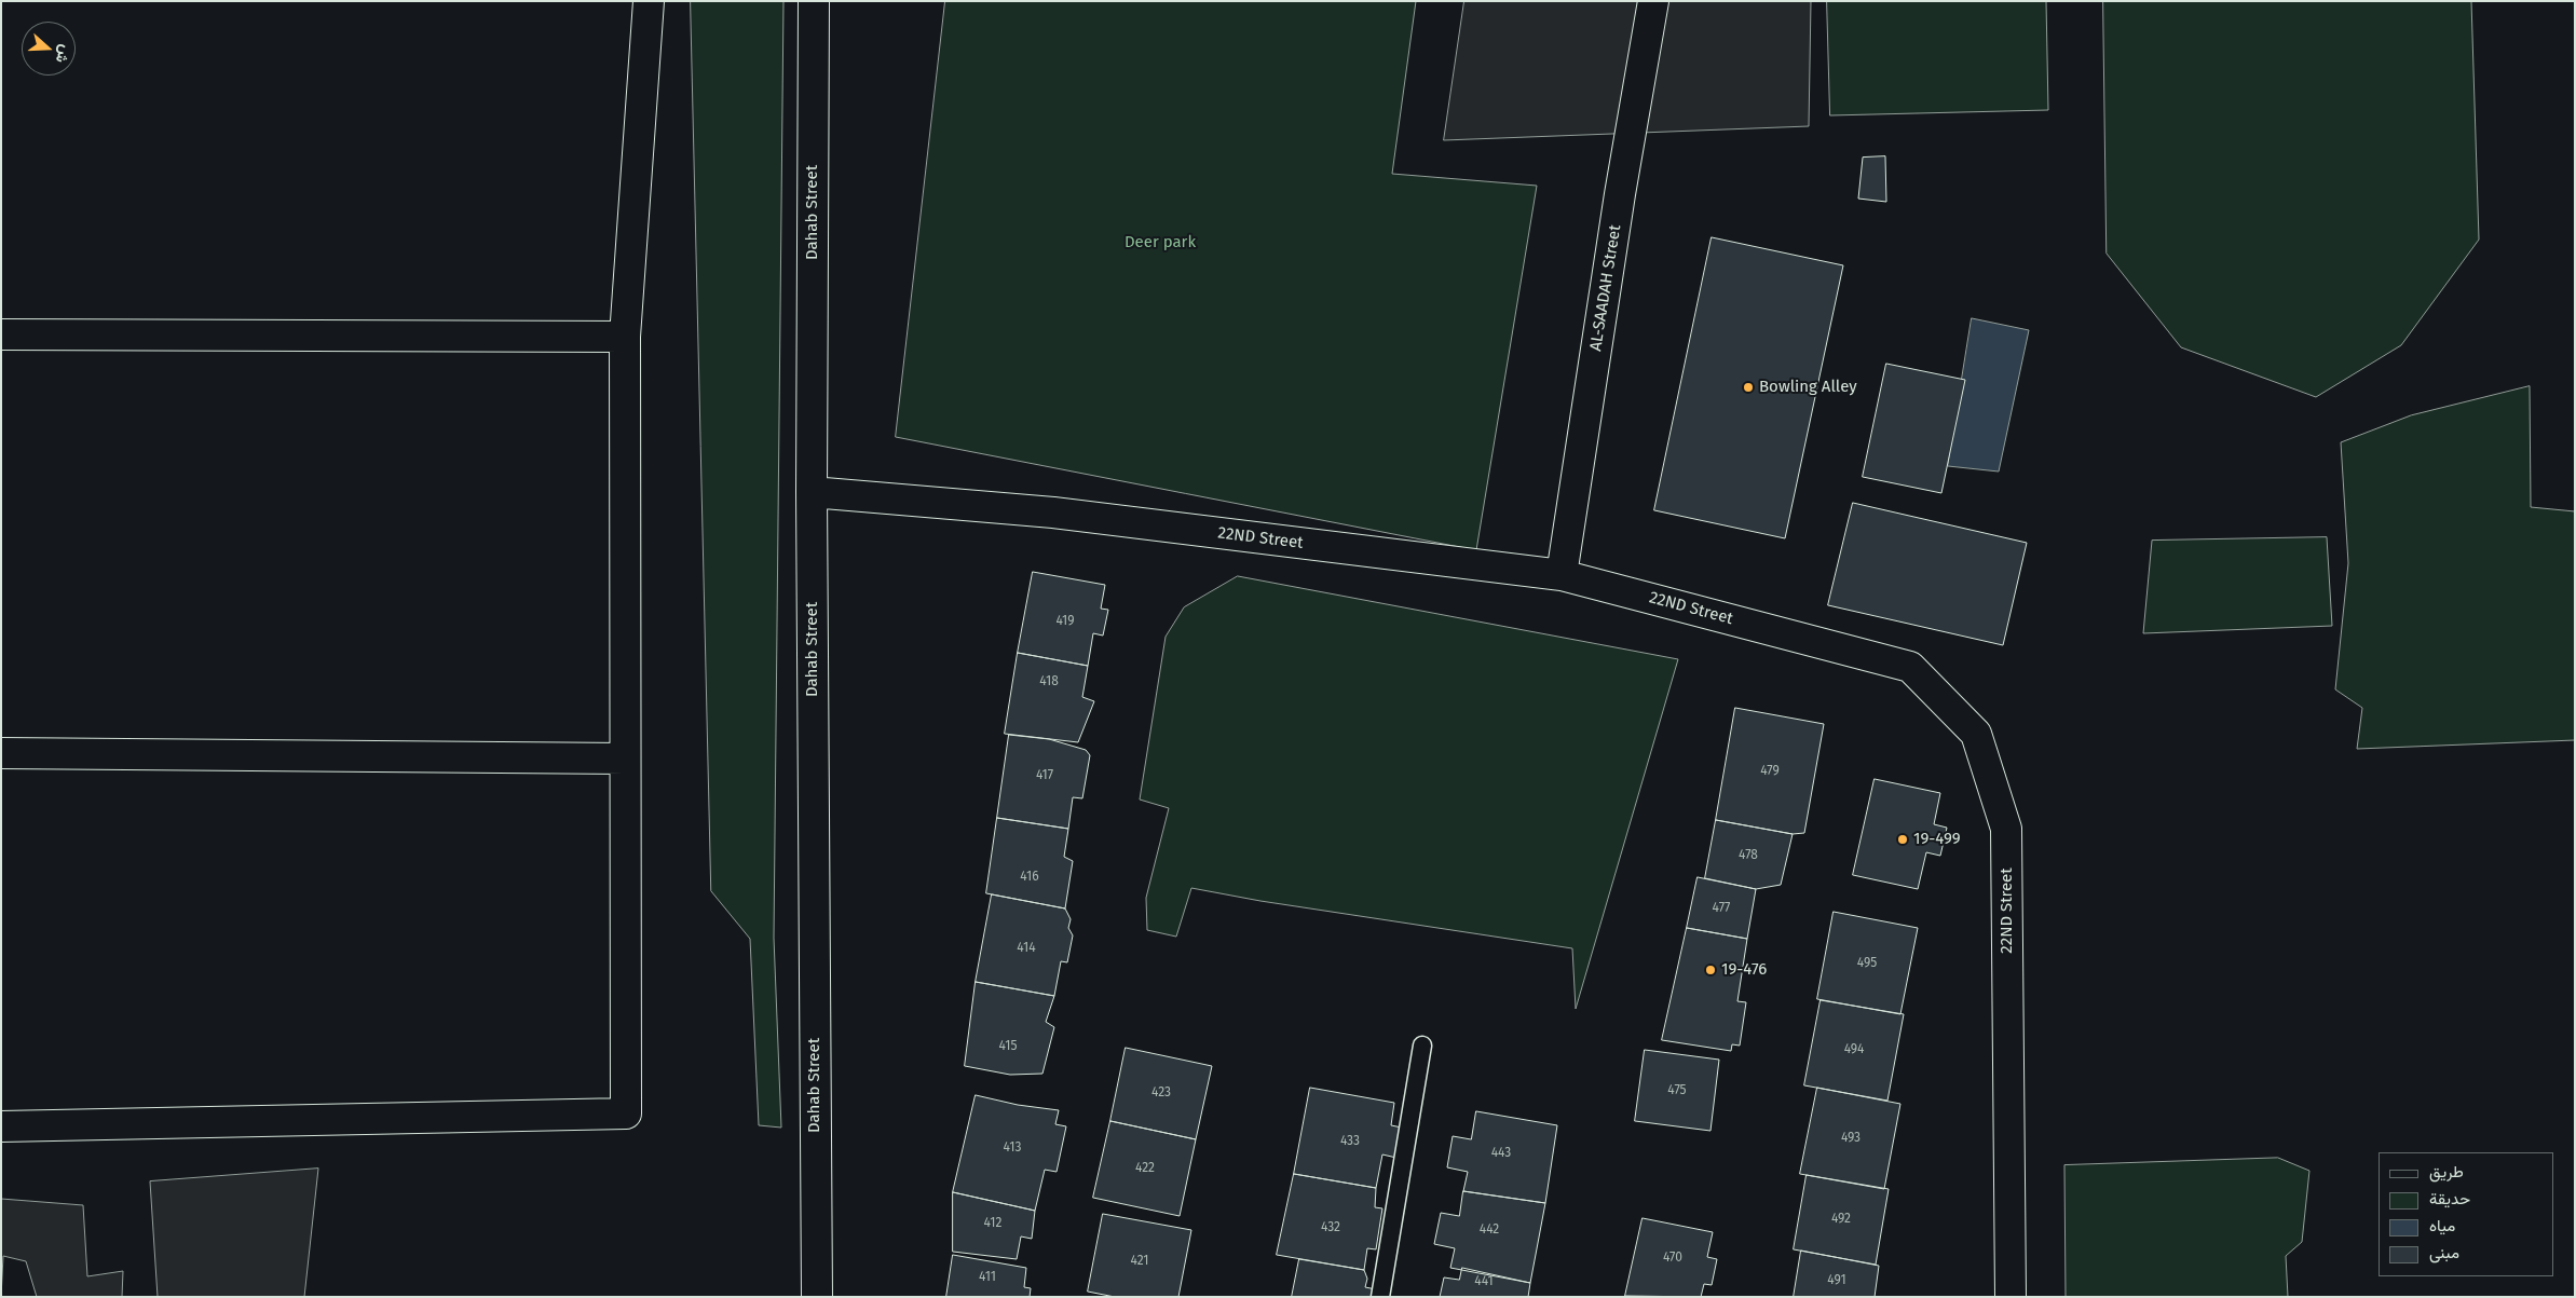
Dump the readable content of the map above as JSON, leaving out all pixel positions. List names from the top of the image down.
{
  "streets": {
    "street": ["Dahab Street", "AL-SAADAH Street", "22ND Street"]
  },
  "crossings": [
    ["Dahab Street", "22ND Street"],
    ["AL-SAADAH Street", "22ND Street"]
  ],
  "parks": ["Deer park"],
  "places": ["Bowling Alley", "19-499", "19-476"],
  "house_numbers": [
    "419",
    "418",
    "479",
    "417",
    "478",
    "416",
    "477",
    "414",
    "495",
    "415",
    "494",
    "475",
    "423",
    "493",
    "433",
    "413",
    "443",
    "422",
    "492",
    "412",
    "432",
    "442",
    "470",
    "421",
    "411",
    "491",
    "441"
  ],
  "legend": [
    "طريق",
    "حديقة",
    "مياه",
    "مبنى"
  ],
  "north": "right"
}
